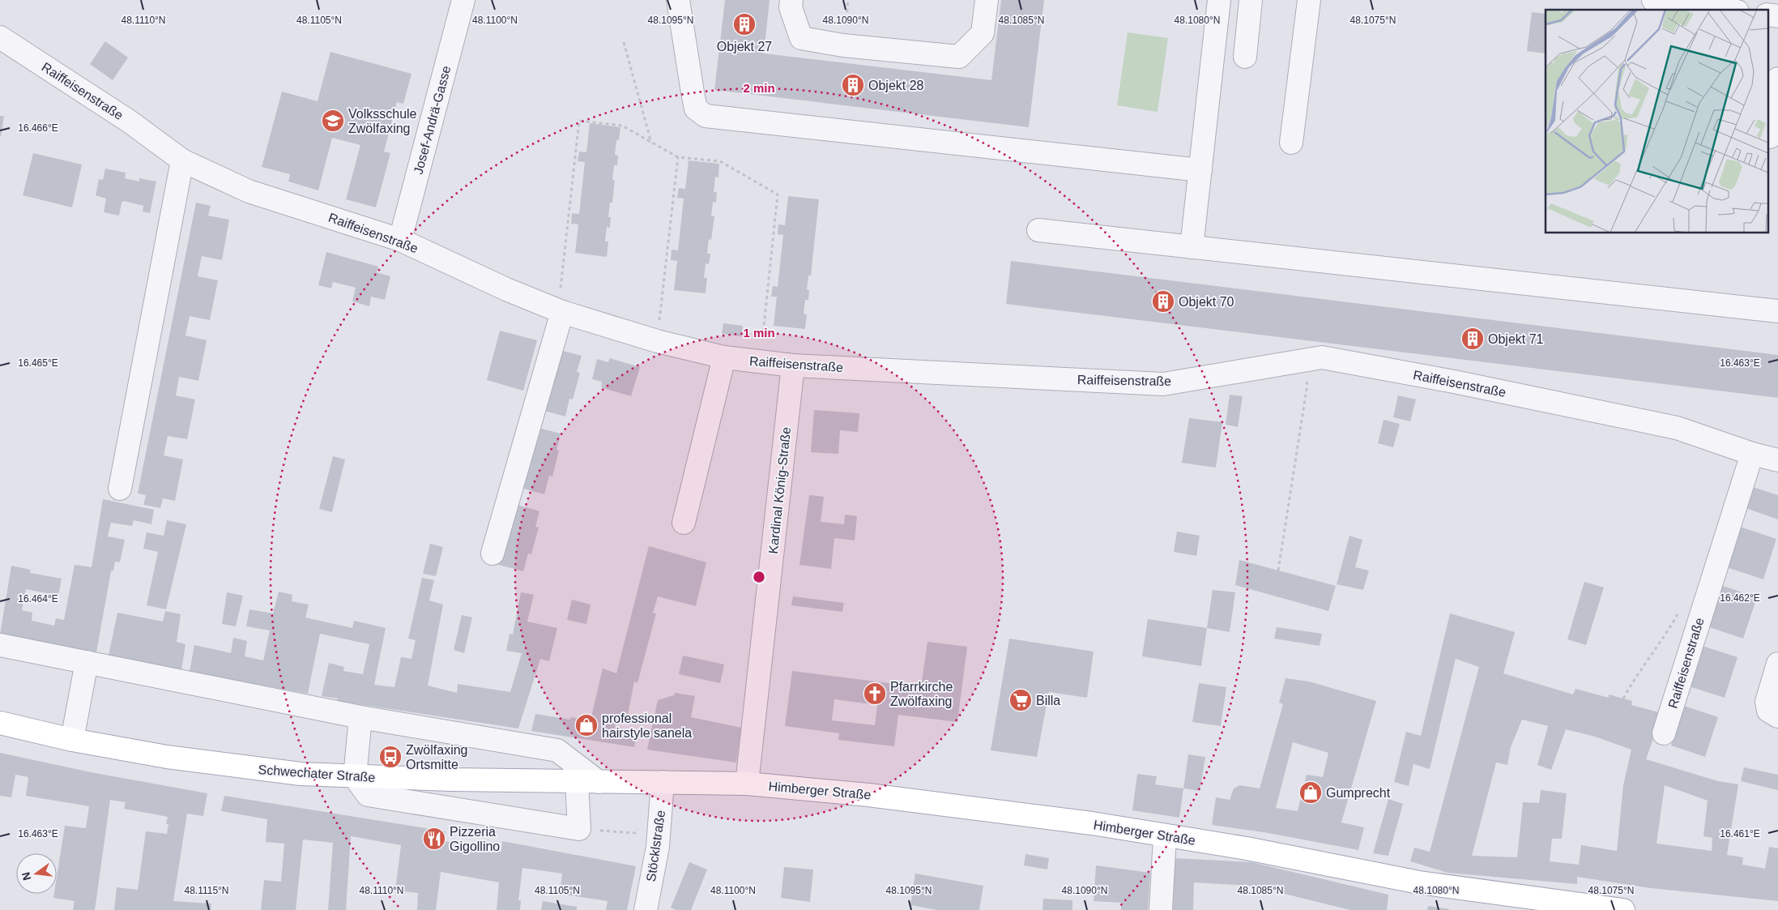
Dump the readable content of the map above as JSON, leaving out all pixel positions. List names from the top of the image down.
{
  "streets": {
    "main road": ["Schwechater Straße", "Himberger Straße"],
    "street": [
      "Raiffeisenstraße",
      "Josef-Andrä-Gasse",
      "Kardinal König-Straße",
      "Stöcklstraße"
    ]
  },
  "crossings": [
    ["Raiffeisenstraße", "Josef-Andrä-Gasse"],
    ["Raiffeisenstraße", "Kardinal König-Straße"],
    ["Kardinal König-Straße", "Himberger Straße"],
    ["Schwechater Straße", "Himberger Straße"],
    ["Schwechater Straße", "Stöcklstraße"],
    ["Himberger Straße", "Stöcklstraße"]
  ],
  "places": {
    "building": [
      "Objekt 27",
      "Objekt 28",
      "Objekt 70",
      "Objekt 71"
    ],
    "school or university": ["Volksschule Zwölfaxing"],
    "church": ["Pfarrkirche Zwölfaxing"],
    "supermarket": ["Billa"],
    "shop": ["professional hairstyle sanela", "Gumprecht"],
    "bus stop": ["Zwölfaxing Ortsmitte"],
    "restaurant": ["Pizzeria Gigollino"]
  },
  "north": "left",
  "coordinates": [
    "48.1110°N",
    "48.1105°N",
    "48.1100°N",
    "48.1095°N",
    "48.1090°N",
    "48.1085°N",
    "48.1080°N",
    "48.1075°N",
    "16.466°E",
    "16.463°E",
    "16.465°E",
    "16.462°E",
    "16.464°E",
    "16.461°E",
    "48.1115°N"
  ],
  "rings": ["2 min", "1 min"]
}
